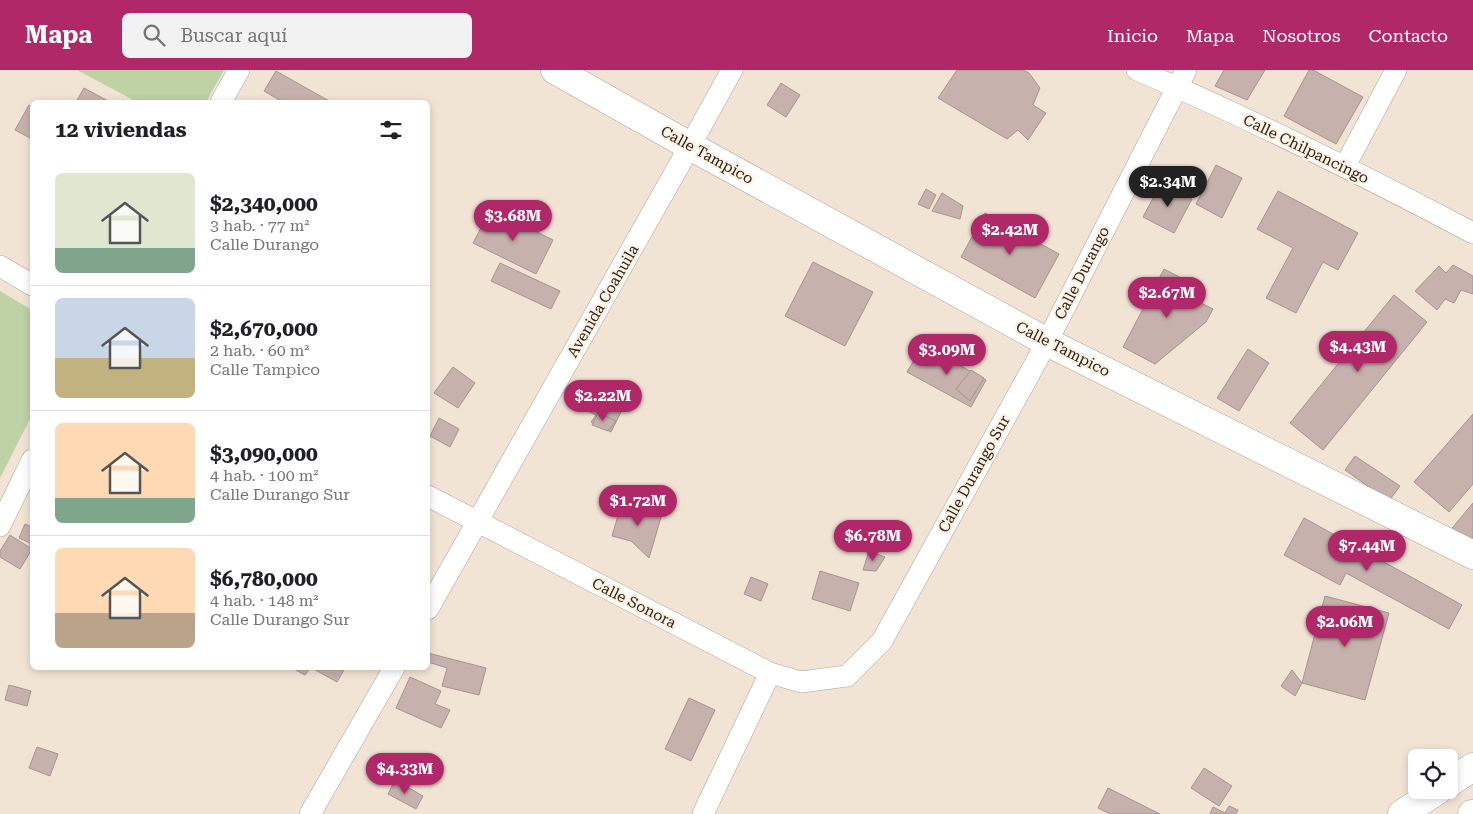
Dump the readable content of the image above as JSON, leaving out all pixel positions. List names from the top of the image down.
{
  "streets": {
    "street": [
      "Calle Chilpancingo",
      "Calle Tampico",
      "Calle Durango",
      "Avenida Coahuila",
      "Calle Durango Sur",
      "Calle Sonora"
    ]
  },
  "crossings": [
    ["Calle Chilpancingo", "Calle Durango"],
    ["Calle Tampico", "Calle Durango"],
    ["Calle Tampico", "Avenida Coahuila"],
    ["Calle Tampico", "Calle Durango Sur"],
    ["Calle Durango", "Calle Durango Sur"],
    ["Avenida Coahuila", "Calle Sonora"],
    ["Calle Durango Sur", "Calle Sonora"]
  ],
  "page": {
    "header": "Mapa",
    "search": "Buscar aquí",
    "nav": [
      "Inicio",
      "Mapa",
      "Nosotros",
      "Contacto"
    ],
    "heading": "12 viviendas",
    "list": [
      {
        "name": "$2,340,000",
        "note": "3 hab. · 77 m² · Calle Durango"
      },
      {
        "name": "$2,670,000",
        "note": "2 hab. · 60 m² · Calle Tampico"
      },
      {
        "name": "$3,090,000",
        "note": "4 hab. · 100 m² · Calle Durango Sur"
      },
      {
        "name": "$6,780,000",
        "note": "4 hab. · 148 m² · Calle Durango Sur"
      }
    ],
    "price": [
      "$2.34M",
      "$3.68M",
      "$2.42M",
      "$2.67M",
      "$4.43M",
      "$3.09M",
      "$2.22M",
      "$1.72M",
      "$6.78M",
      "$7.44M",
      "$2.06M",
      "$4.33M"
    ]
  }
}
